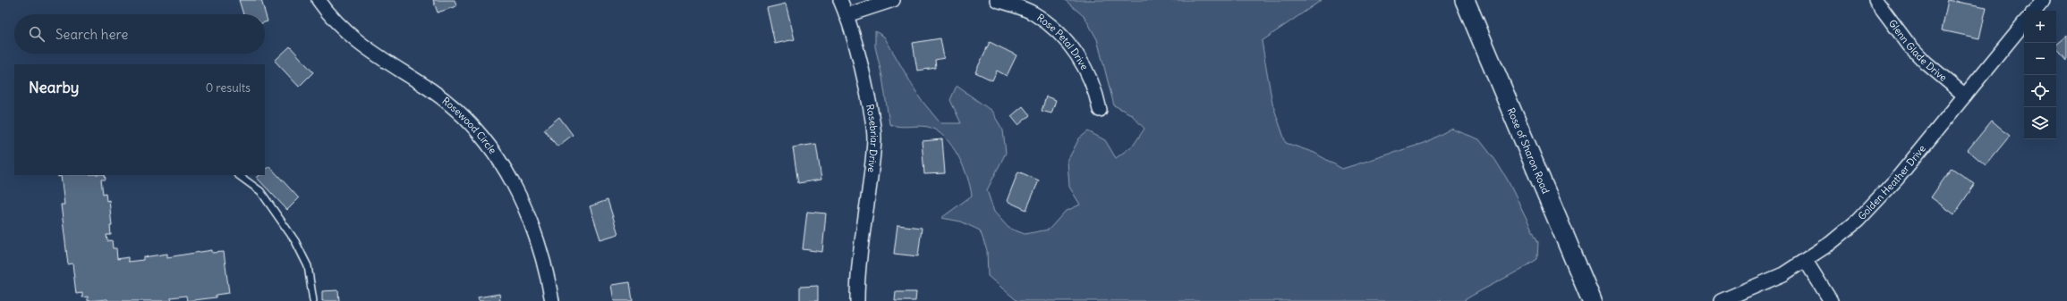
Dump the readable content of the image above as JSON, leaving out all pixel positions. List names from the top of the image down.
{
  "streets": {
    "street": [
      "Rose Petal Drive",
      "Glenn Glade Drive",
      "Rosewood Circle",
      "Rosebriar Drive",
      "Rose of Sharon Road",
      "Golden Heather Drive"
    ]
  },
  "crossings": [
    ["Glenn Glade Drive", "Golden Heather Drive"]
  ],
  "page": {
    "map_buttons": ["+", "−"],
    "search": "Search here",
    "heading": ["Nearby", "0 results"]
  }
}
